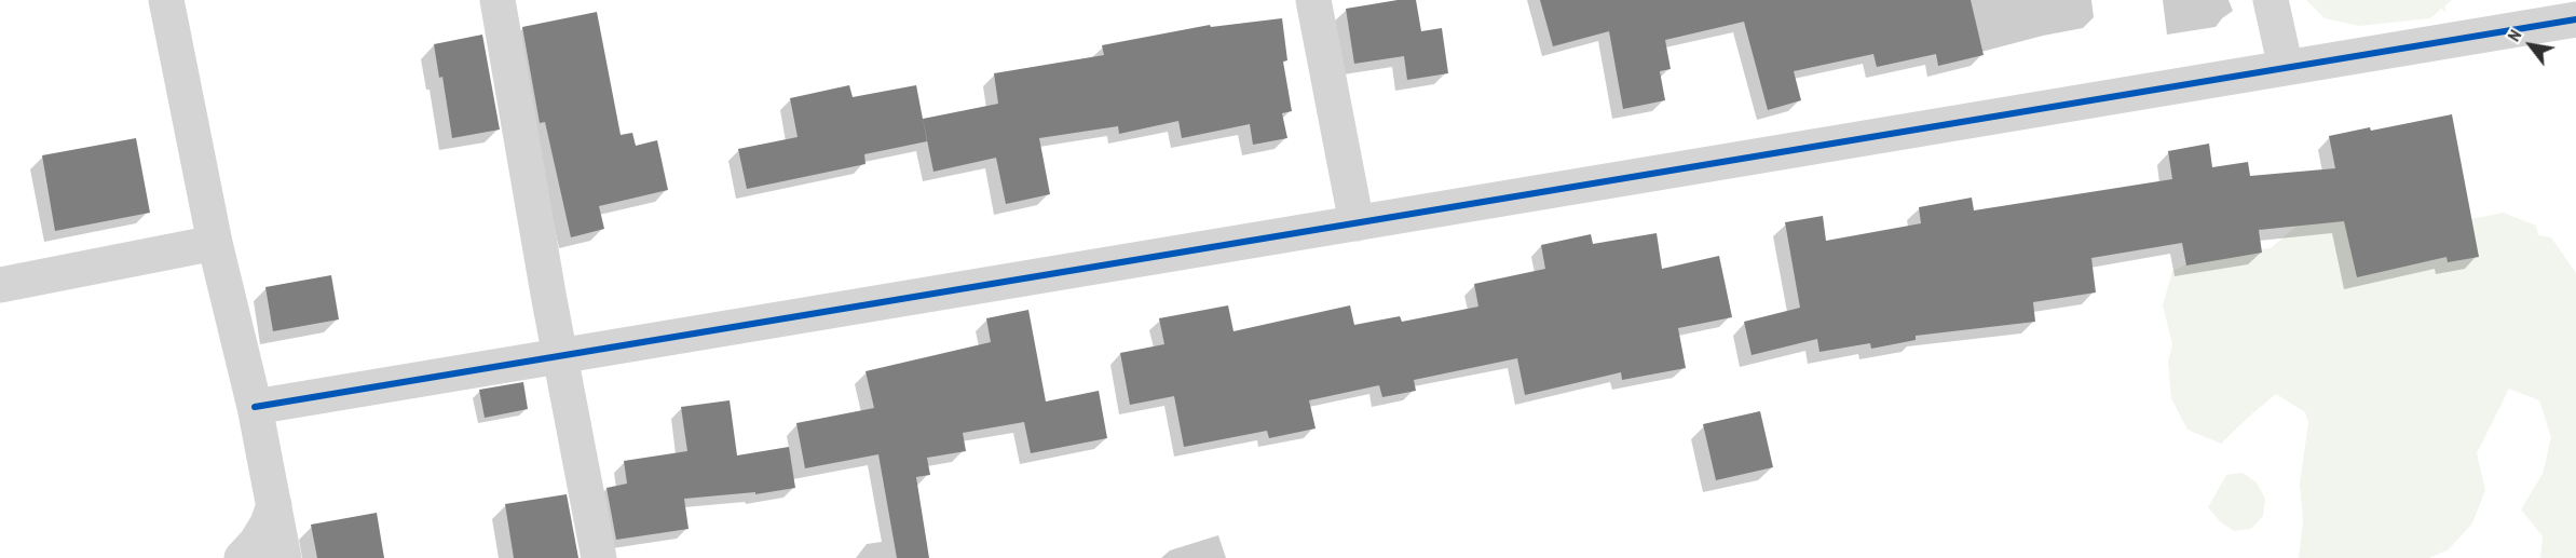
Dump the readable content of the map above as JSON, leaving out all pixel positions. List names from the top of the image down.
{
  "north": "top left"
}
